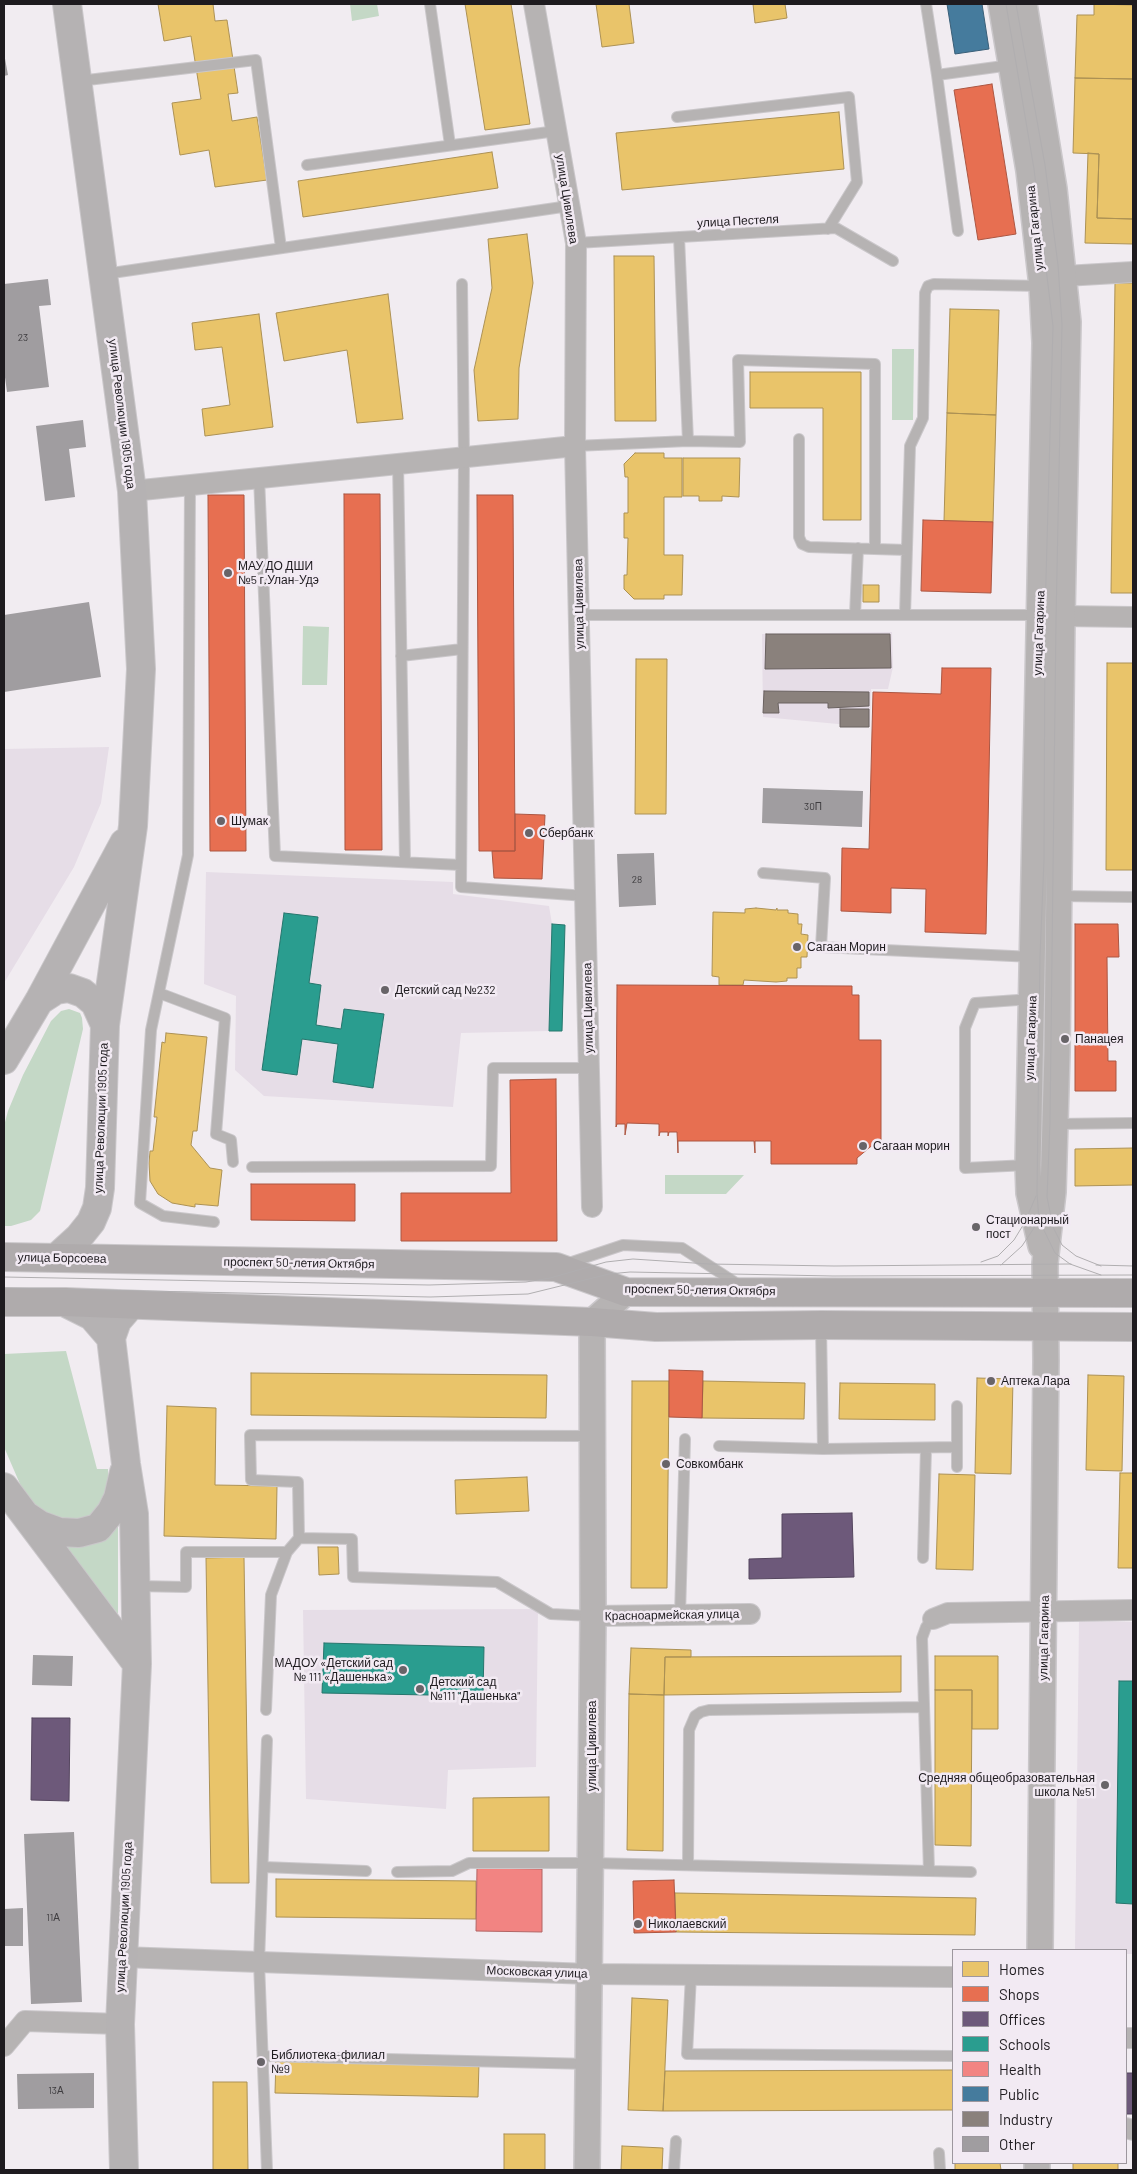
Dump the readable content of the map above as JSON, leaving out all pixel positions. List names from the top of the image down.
{
  "streets": {
    "main road": ["улица Революции 1905 года", "улица Борсоева", "проспект 50-летия Октября"],
    "street": [
      "улица Цивилева",
      "улица Гагарина",
      "Красноармейская улица",
      "Московская улица"
    ],
    "lane": ["улица Пестеля"]
  },
  "crossings": [
    ["улица Цивилева", "улица Пестеля"],
    ["улица Цивилева", "Красноармейская улица"],
    ["улица Цивилева", "Московская улица"],
    ["улица Гагарина", "проспект 50-летия Октября"],
    ["улица Революции 1905 года", "улица Борсоева"],
    ["улица Революции 1905 года", "Московская улица"],
    ["улица Борсоева", "проспект 50-летия Октября"]
  ],
  "places": [
    "МАУ ДО ДШИ №5 г.Улан-Удэ",
    "Шумак",
    "Сбербанк",
    "Сагаан Морин",
    "Детский сад №232",
    "Панацея",
    "Сагаан морин",
    "Стационарный пост",
    "Аптека Лара",
    "Совкомбанк",
    "МАДОУ «Детский сад № 111 «Дашенька»",
    "Детский сад №111 \"Дашенька\"",
    "Средняя общеобразовательная школа №51",
    "Николаевский",
    "Библиотека-филиал №9"
  ],
  "house_numbers": [
    "23",
    "30П",
    "28",
    "11А",
    "13А"
  ],
  "legend": [
    "Homes",
    "Shops",
    "Offices",
    "Schools",
    "Health",
    "Public",
    "Industry",
    "Other"
  ]
}
